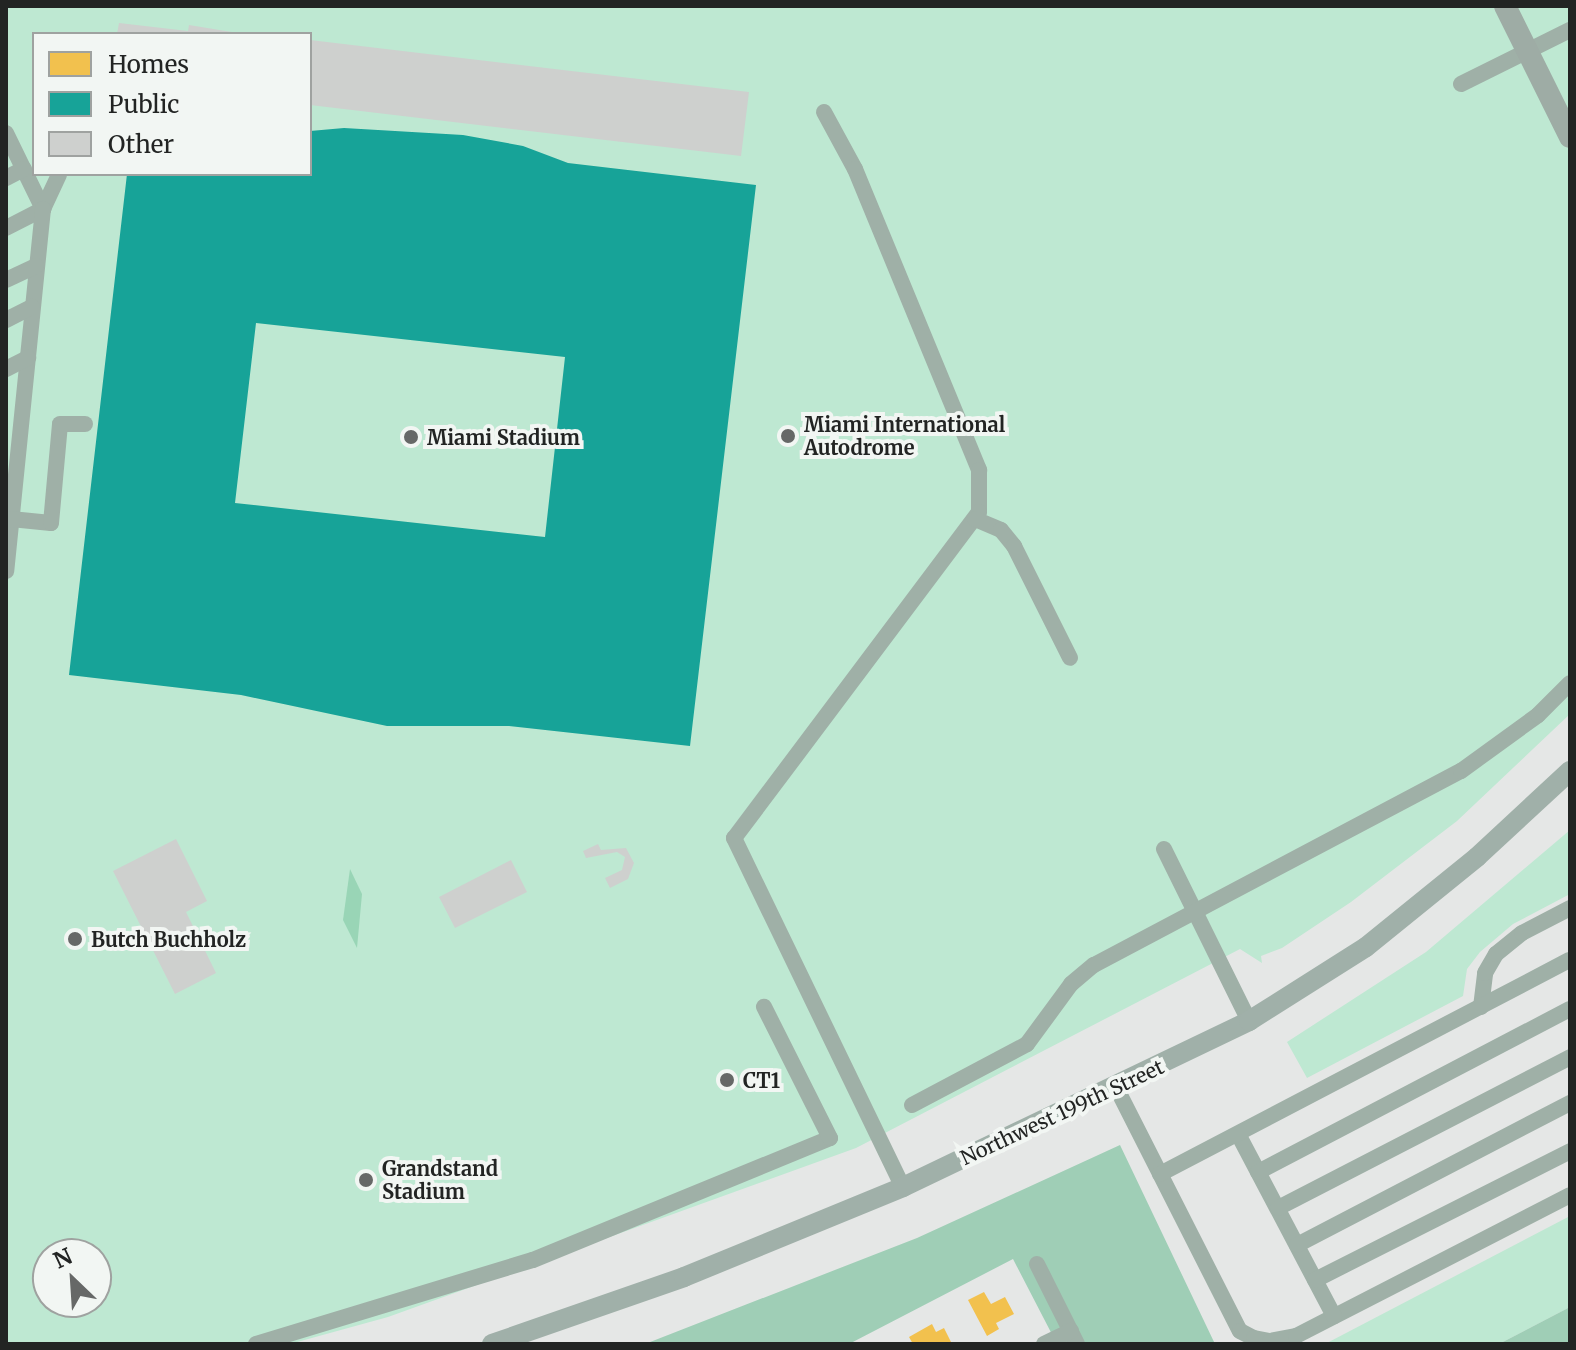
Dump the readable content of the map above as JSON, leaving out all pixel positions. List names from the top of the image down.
{
  "streets": {
    "main road": ["Northwest 199th Street"]
  },
  "places": [
    "Miami International Autodrome",
    "Miami Stadium",
    "Butch Buchholz",
    "CT1",
    "Grandstand Stadium"
  ],
  "legend": ["Homes", "Public", "Other"],
  "north": "top left"
}
